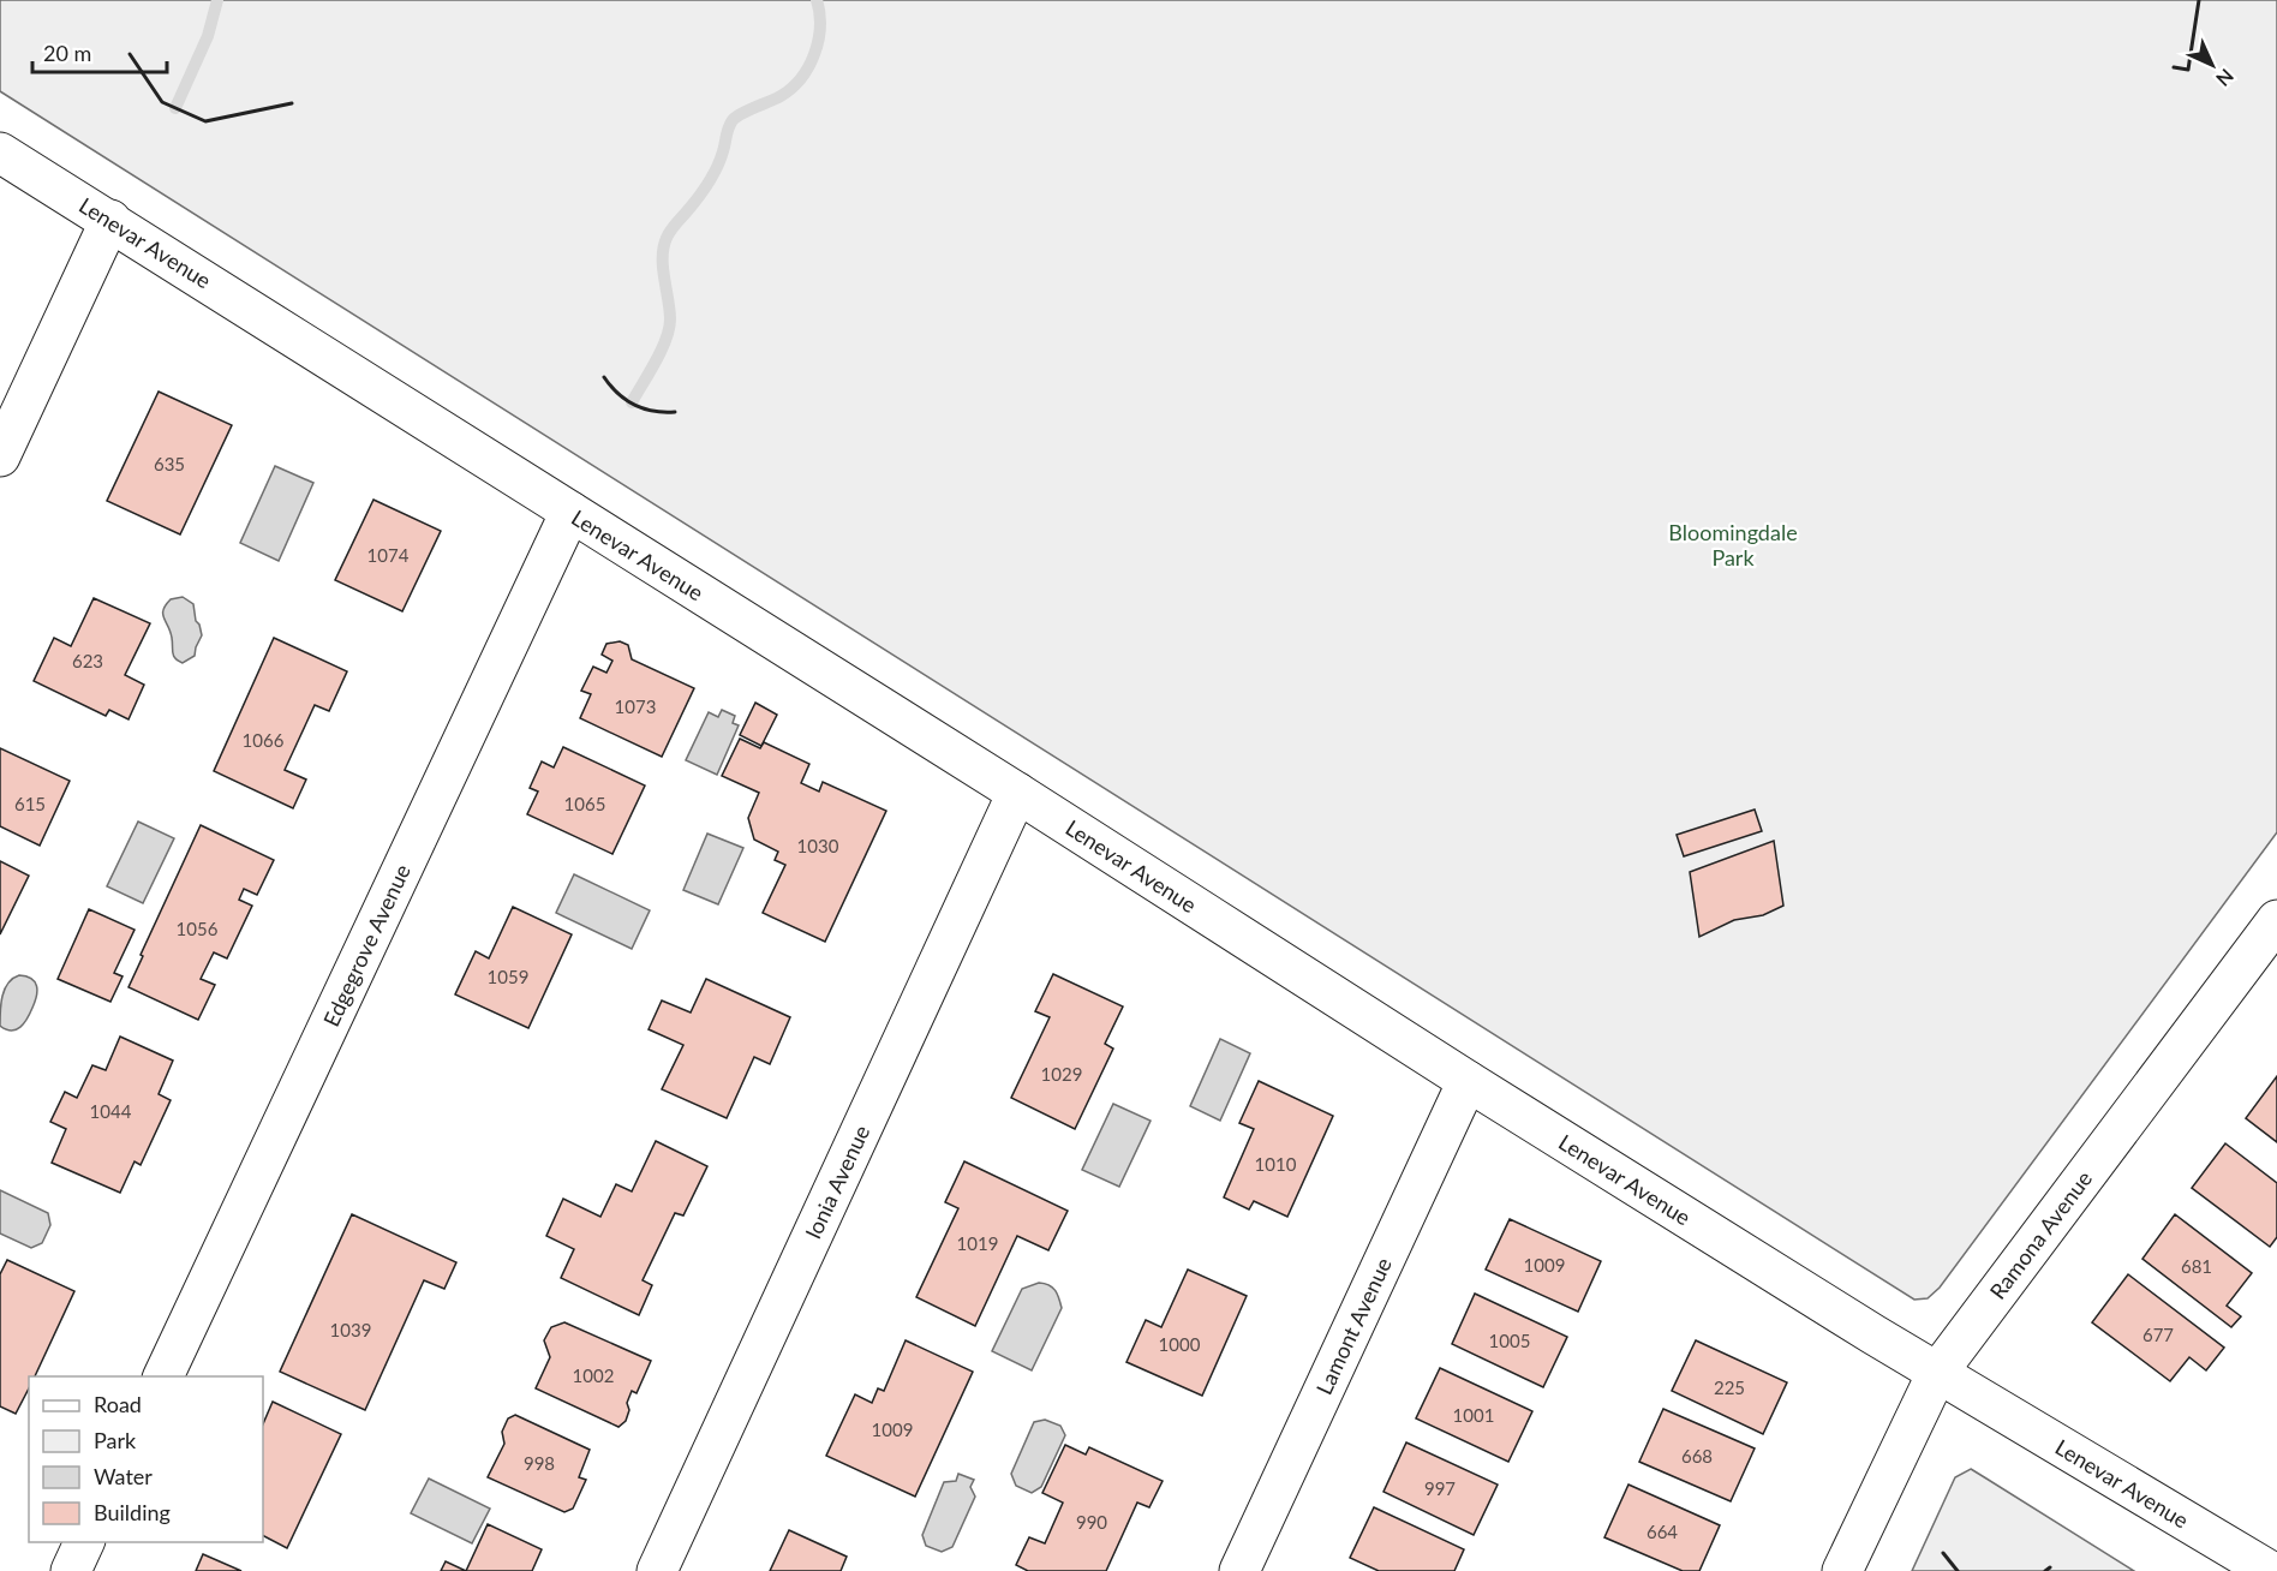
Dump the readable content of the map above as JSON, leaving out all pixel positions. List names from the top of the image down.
{
  "streets": {
    "street": [
      "Lenevar Avenue",
      "Edgegrove Avenue",
      "Ionia Avenue",
      "Ramona Avenue",
      "Lamont Avenue"
    ]
  },
  "crossings": [
    ["Lenevar Avenue", "Edgegrove Avenue"],
    ["Lenevar Avenue", "Ionia Avenue"],
    ["Lenevar Avenue", "Ramona Avenue"],
    ["Lenevar Avenue", "Lamont Avenue"]
  ],
  "parks": ["Bloomingdale Park"],
  "house_numbers": [
    "635",
    "1074",
    "623",
    "1073",
    "1066",
    "615",
    "1065",
    "1030",
    "1056",
    "1059",
    "1029",
    "1044",
    "1010",
    "1019",
    "1009",
    "681",
    "1039",
    "677",
    "1005",
    "1000",
    "1002",
    "225",
    "1001",
    "1009",
    "668",
    "998",
    "997",
    "990",
    "664"
  ],
  "legend": [
    "Road",
    "Park",
    "Water",
    "Building"
  ],
  "scale_bar": "20 m",
  "north": "bottom right"
}
